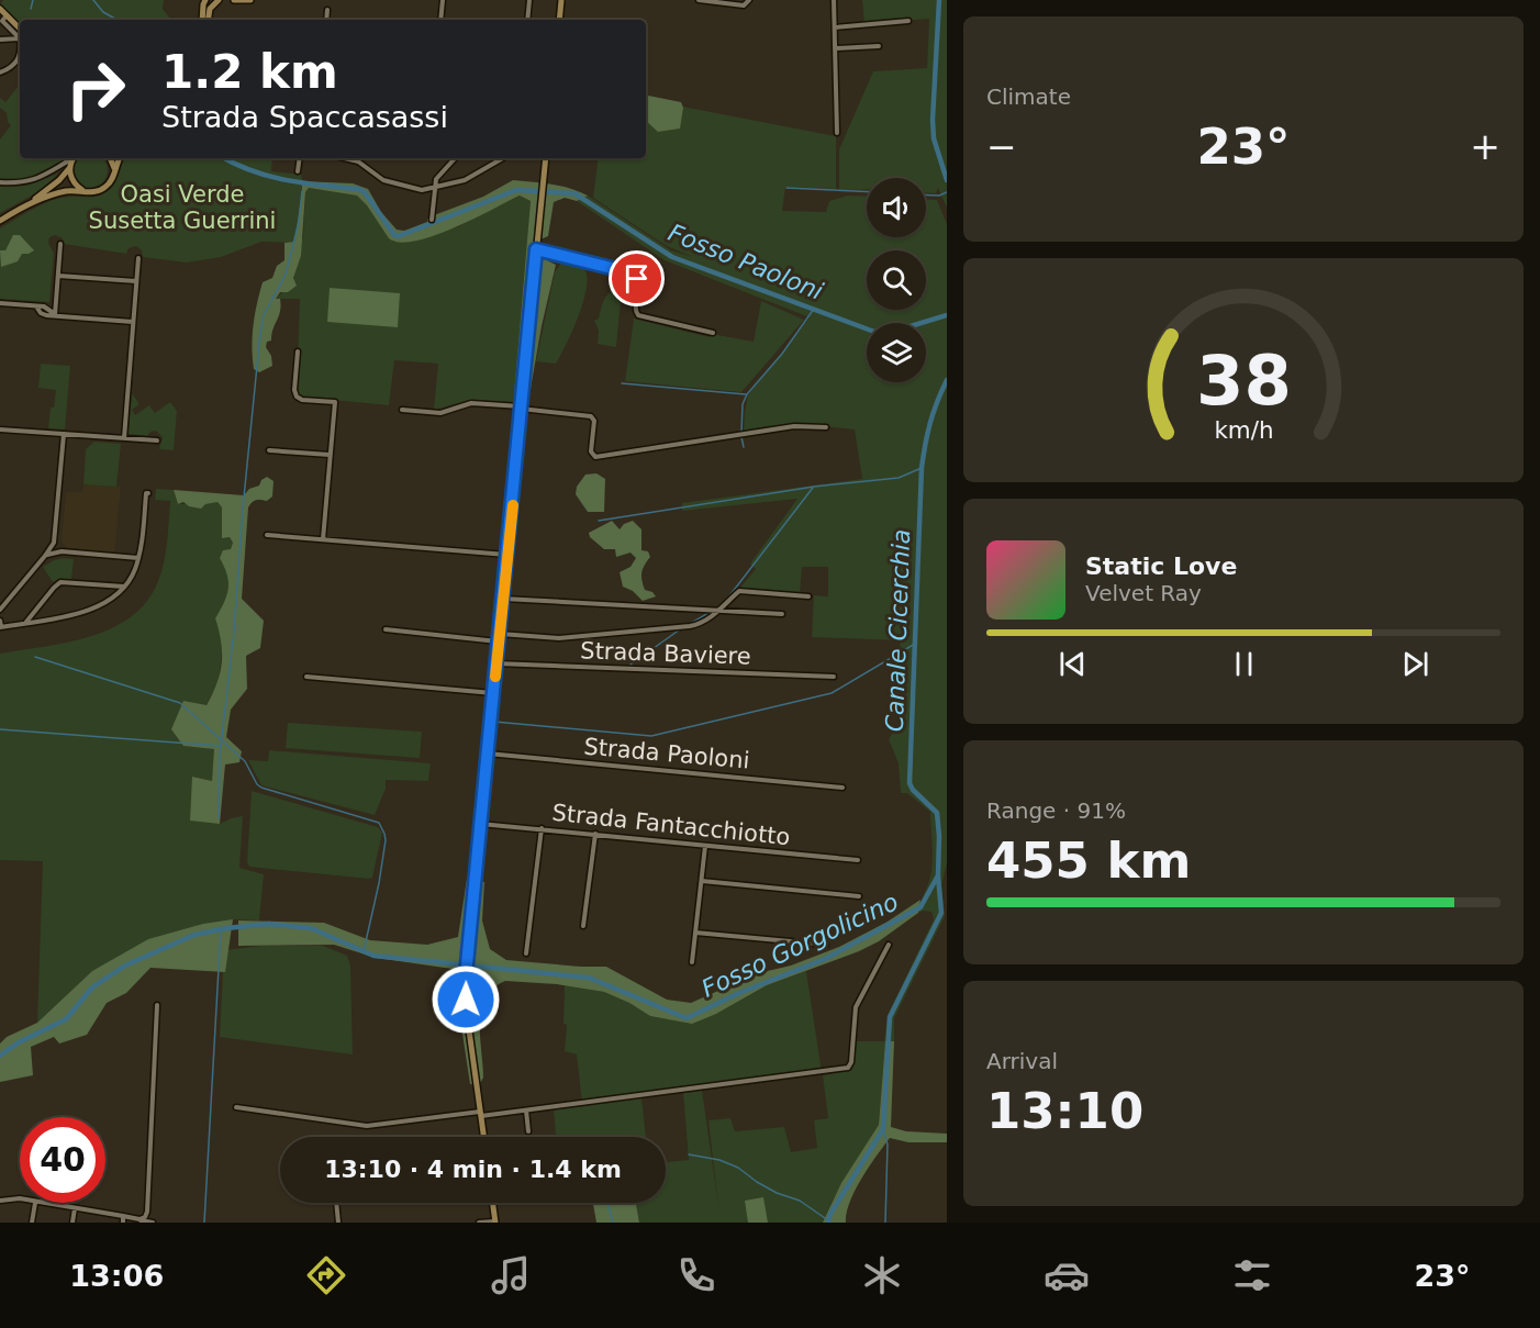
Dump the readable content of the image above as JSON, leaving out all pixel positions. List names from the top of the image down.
{
  "streets": {
    "street": ["Strada Baviere", "Strada Paoloni", "Strada Fantacchiotto"]
  },
  "water": ["Fosso Paoloni", "Canale Cicerchia", "Fosso Gorgolicino"],
  "parks": ["Oasi Verde Susetta Guerrini"],
  "page": {
    "tile": [
      "Climate",
      ["Range · 91%", "455 km"],
      ["Arrival", "13:10"]
    ],
    "turn": ["1.2 km", "Strada Spaccasassi"],
    "heat": ["−", "23°", "+"],
    "song": ["Static Love", "Velvet Ray"],
    "limit": "40",
    "trip": "13:10 · 4 min · 1.4 km",
    "tabs": ["13:06", "23°"],
    "gauge": ["38", "km/h"]
  }
}
